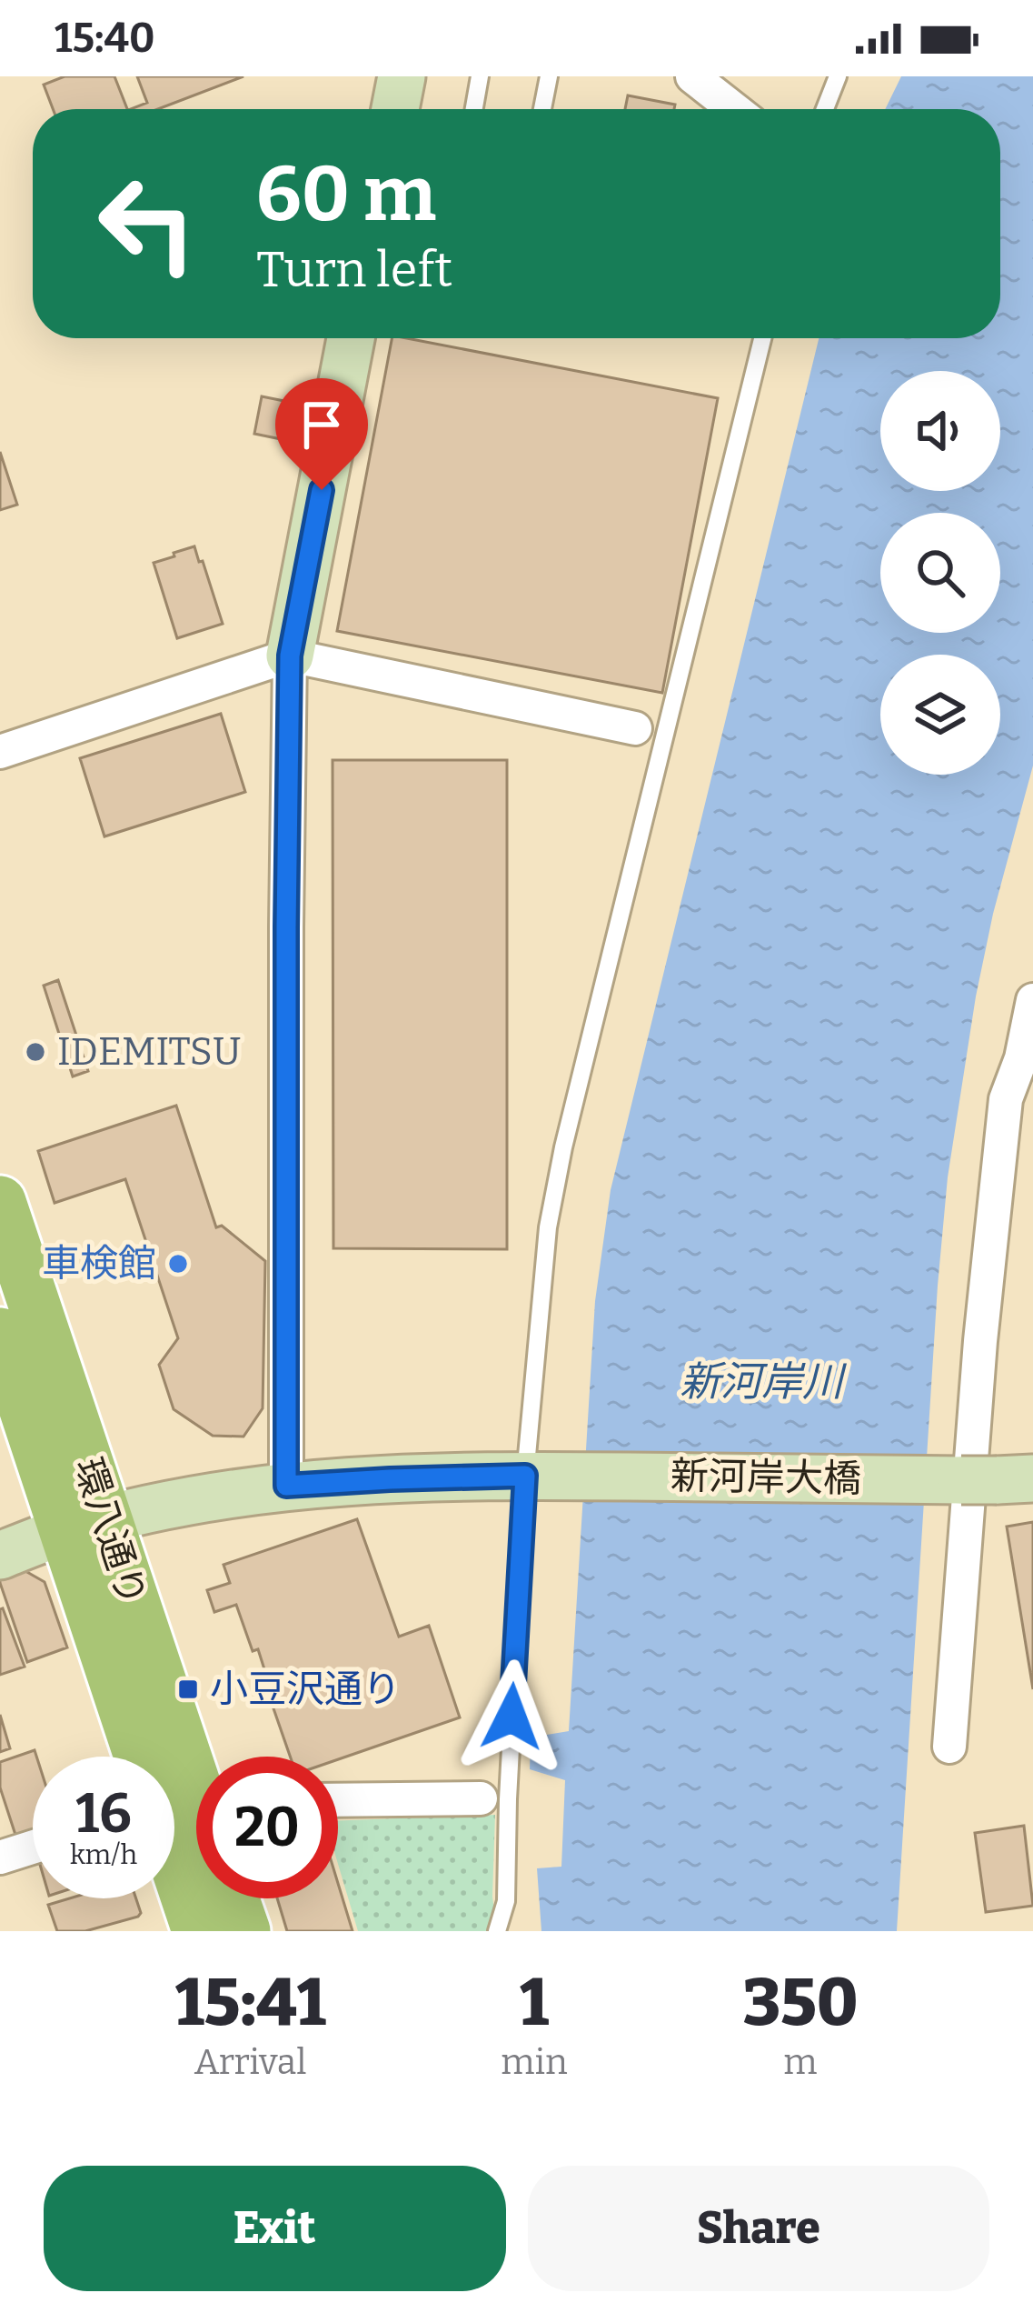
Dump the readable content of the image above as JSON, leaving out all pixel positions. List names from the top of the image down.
{
  "streets": {
    "main road": ["環八通り"],
    "street": ["新河岸大橋"]
  },
  "crossings": [
    ["新河岸大橋", "環八通り"]
  ],
  "water": ["新河岸川"],
  "places": {
    "other": ["IDEMITSU", "車検館"],
    "transit": ["小豆沢通り"]
  },
  "page": {
    "status": "15:40",
    "turn": ["60 m", "Turn left"],
    "speed": "16 km/h",
    "limit": "20",
    "eta": [
      "15:41",
      "Arrival",
      "1",
      "min",
      "350",
      "m"
    ],
    "buttons": ["Exit", "Share"]
  }
}
